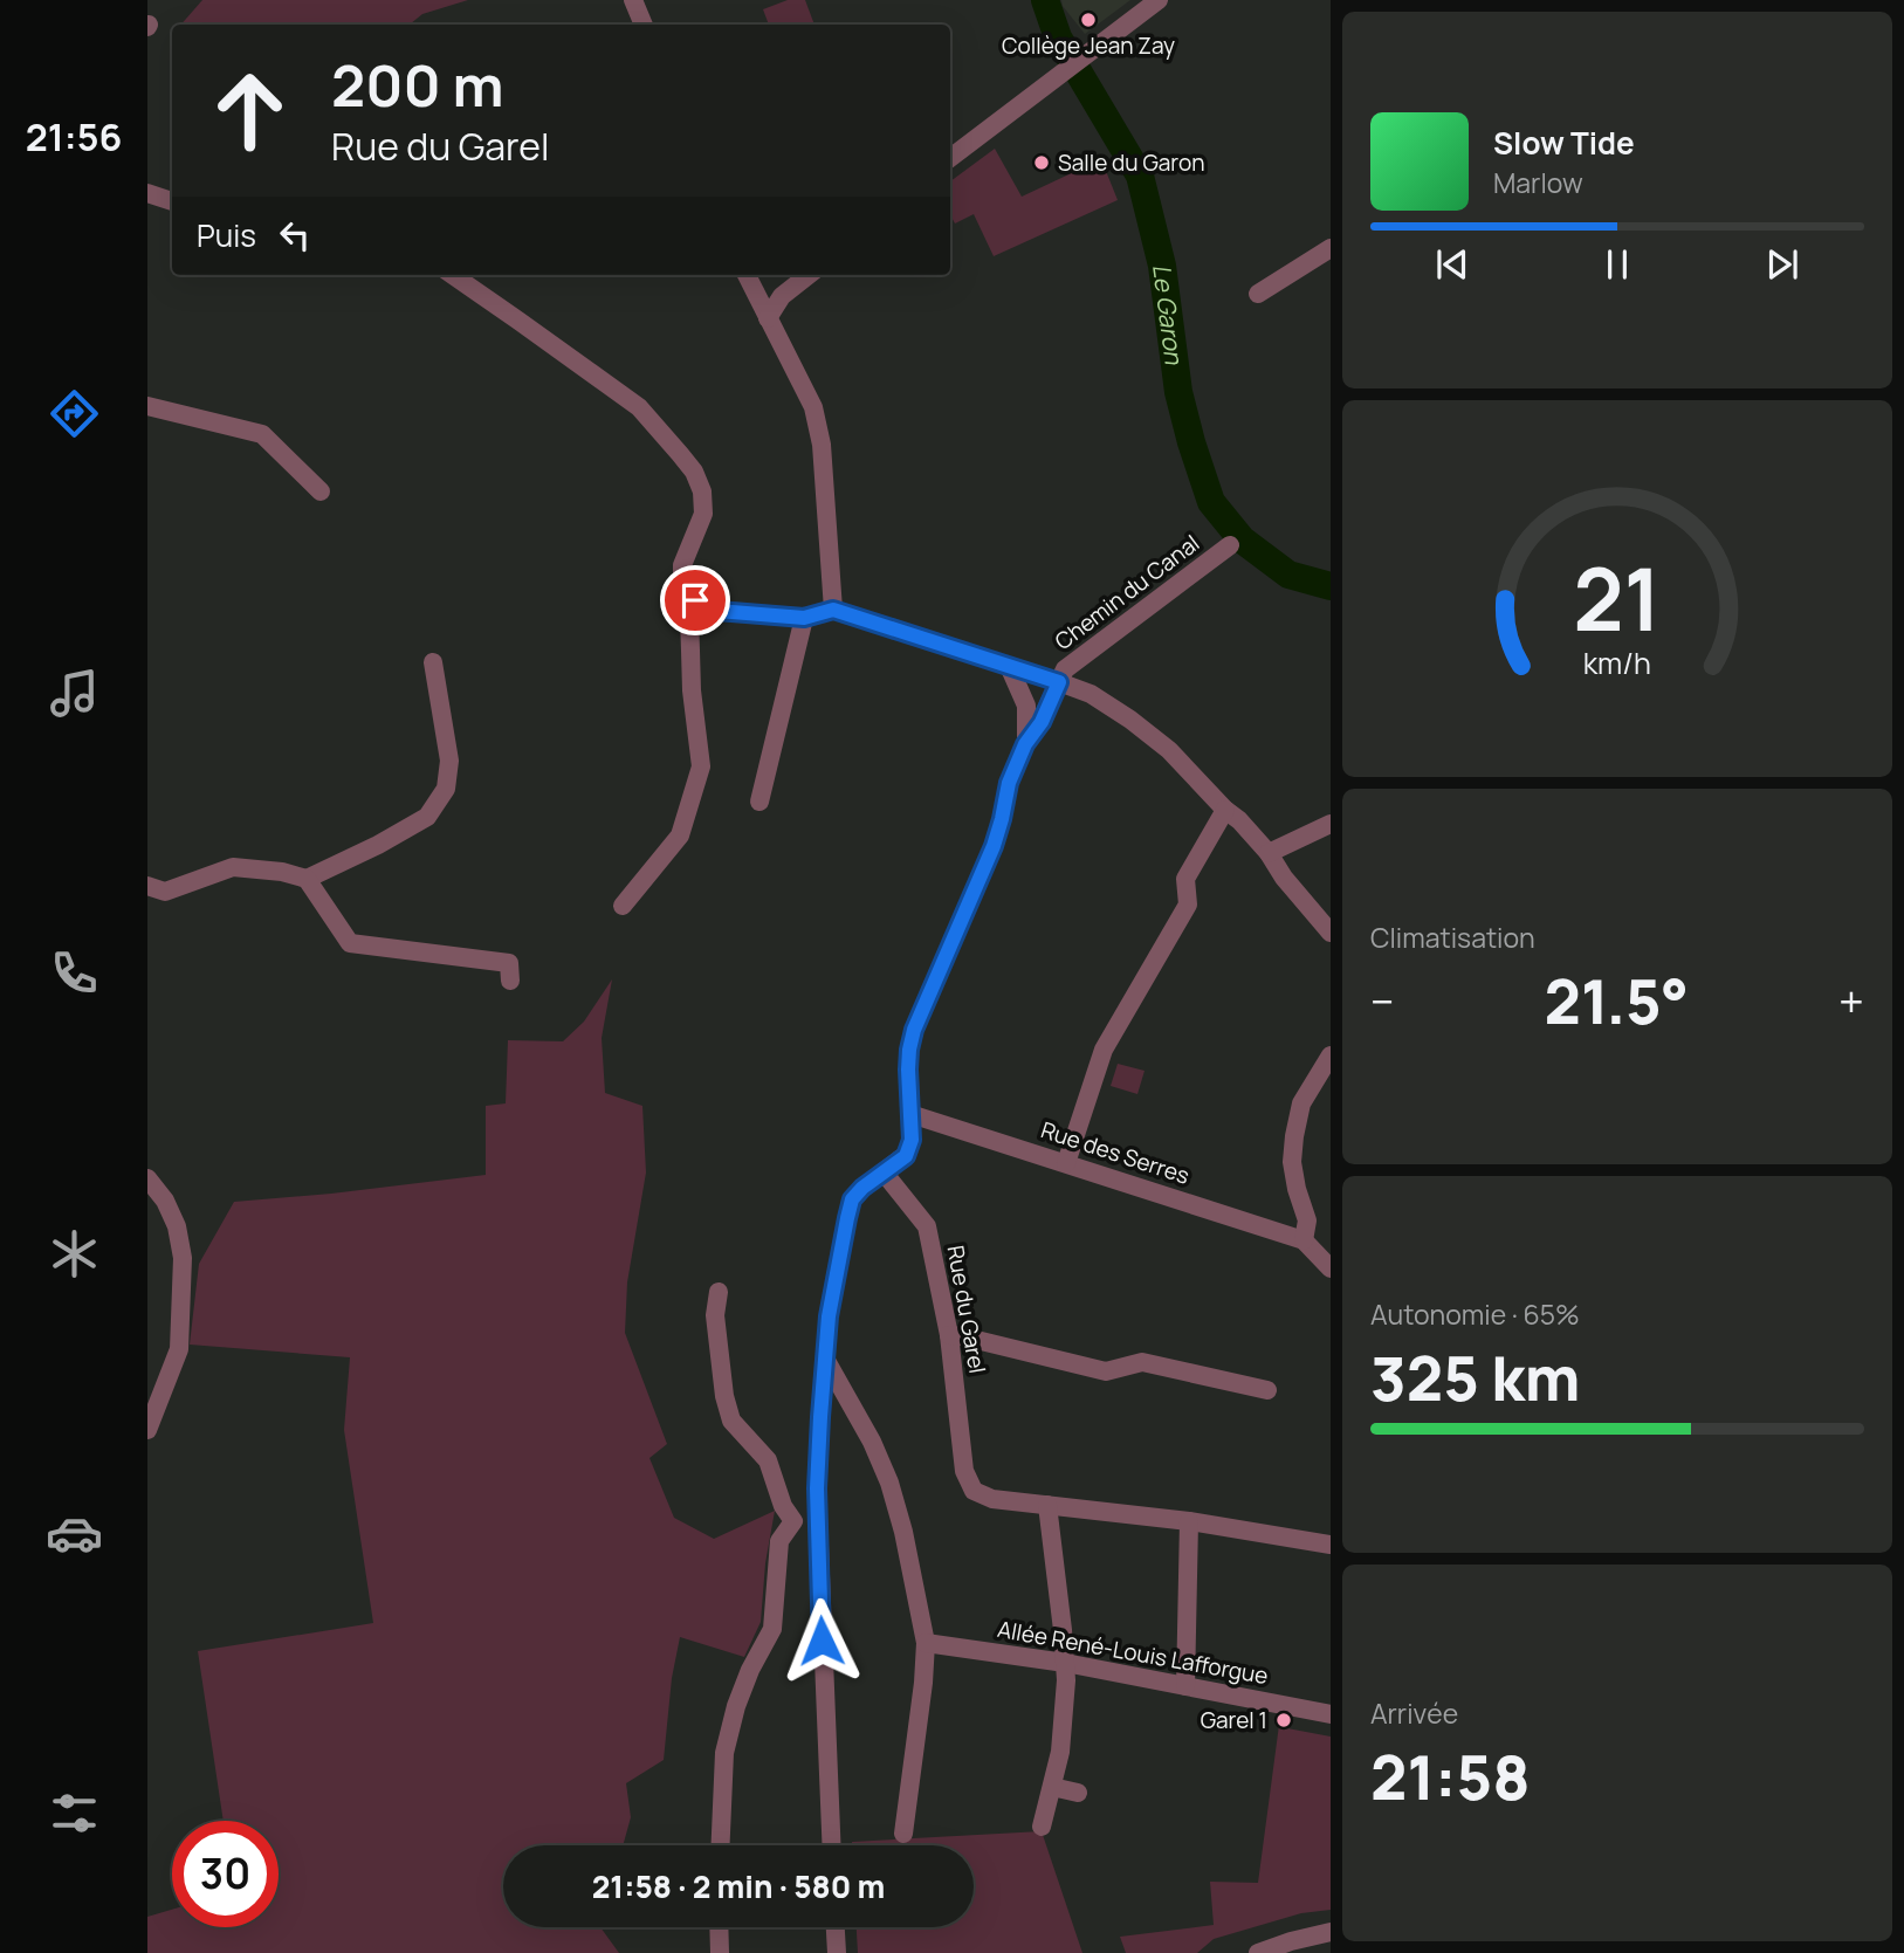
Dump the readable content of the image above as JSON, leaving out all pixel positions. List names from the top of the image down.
{
  "streets": {
    "street": [
      "Chemin du Canal",
      "Rue des Serres",
      "Rue du Garel",
      "Allée René-Louis Lafforgue"
    ]
  },
  "water": ["Le Garon"],
  "places": ["Collège Jean Zay", "Salle du Garon", "Garel 1"],
  "page": {
    "tabs": "21:56",
    "turn": ["200 m", "Rue du Garel"],
    "song": ["Slow Tide", "Marlow"],
    "then": "Puis",
    "tile": [
      "Climatisation",
      ["Autonomie · 65%", "325 km"],
      ["Arrivée", "21:58"]
    ],
    "heat": ["−", "21.5°", "+"],
    "limit": "30",
    "trip": "21:58 · 2 min · 580 m",
    "gauge": ["21", "km/h"]
  }
}
